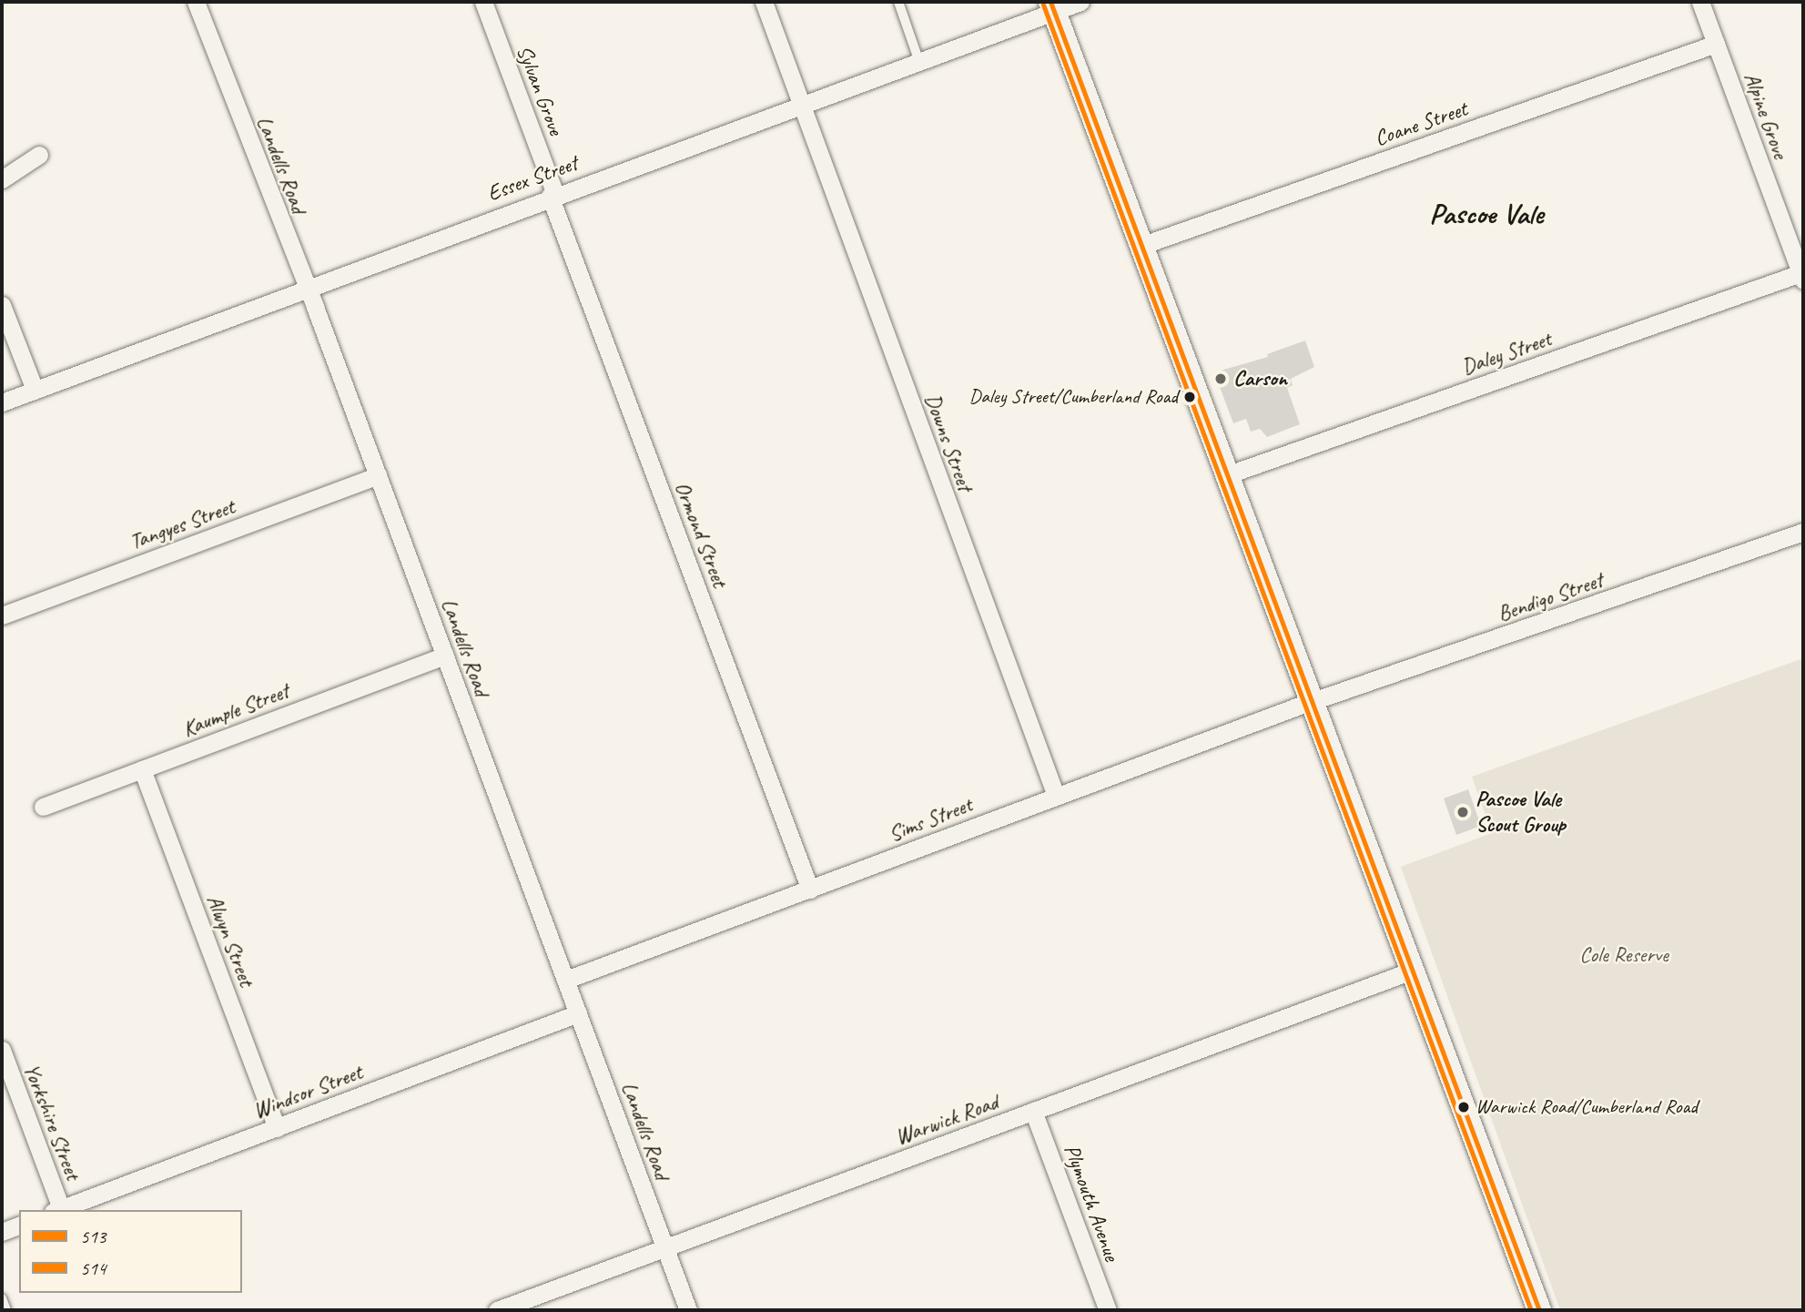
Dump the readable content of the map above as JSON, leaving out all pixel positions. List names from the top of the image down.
{
  "streets": {
    "street": [
      "Sylvan Grove",
      "Alpine Grove",
      "Coane Street",
      "Landells Road",
      "Essex Street",
      "Daley Street",
      "Downs Street",
      "Tangyes Street",
      "Ormond Street",
      "Bendigo Street",
      "Kaumple Street",
      "Sims Street",
      "Alwyn Street",
      "Windsor Street",
      "Warwick Road",
      "Yorkshire Street",
      "Plymouth Avenue"
    ]
  },
  "crossings": [
    ["Sylvan Grove", "Essex Street"],
    ["Sylvan Grove", "Ormond Street"],
    ["Alpine Grove", "Coane Street"],
    ["Alpine Grove", "Daley Street"],
    ["Landells Road", "Essex Street"],
    ["Landells Road", "Tangyes Street"],
    ["Landells Road", "Kaumple Street"],
    ["Landells Road", "Sims Street"],
    ["Landells Road", "Windsor Street"],
    ["Landells Road", "Warwick Road"],
    ["Essex Street", "Downs Street"],
    ["Essex Street", "Ormond Street"],
    ["Downs Street", "Sims Street"],
    ["Ormond Street", "Sims Street"],
    ["Bendigo Street", "Sims Street"],
    ["Kaumple Street", "Alwyn Street"],
    ["Alwyn Street", "Windsor Street"],
    ["Windsor Street", "Yorkshire Street"],
    ["Warwick Road", "Plymouth Avenue"]
  ],
  "districts": ["Pascoe Vale"],
  "parks": ["Cole Reserve"],
  "places": [
    "Carson",
    "Daley Street/Cumberland Road",
    "Pascoe Vale Scout Group",
    "Warwick Road/Cumberland Road"
  ],
  "lines": ["transit line 513", "transit line 514"],
  "legend": ["513", "514"]
}
